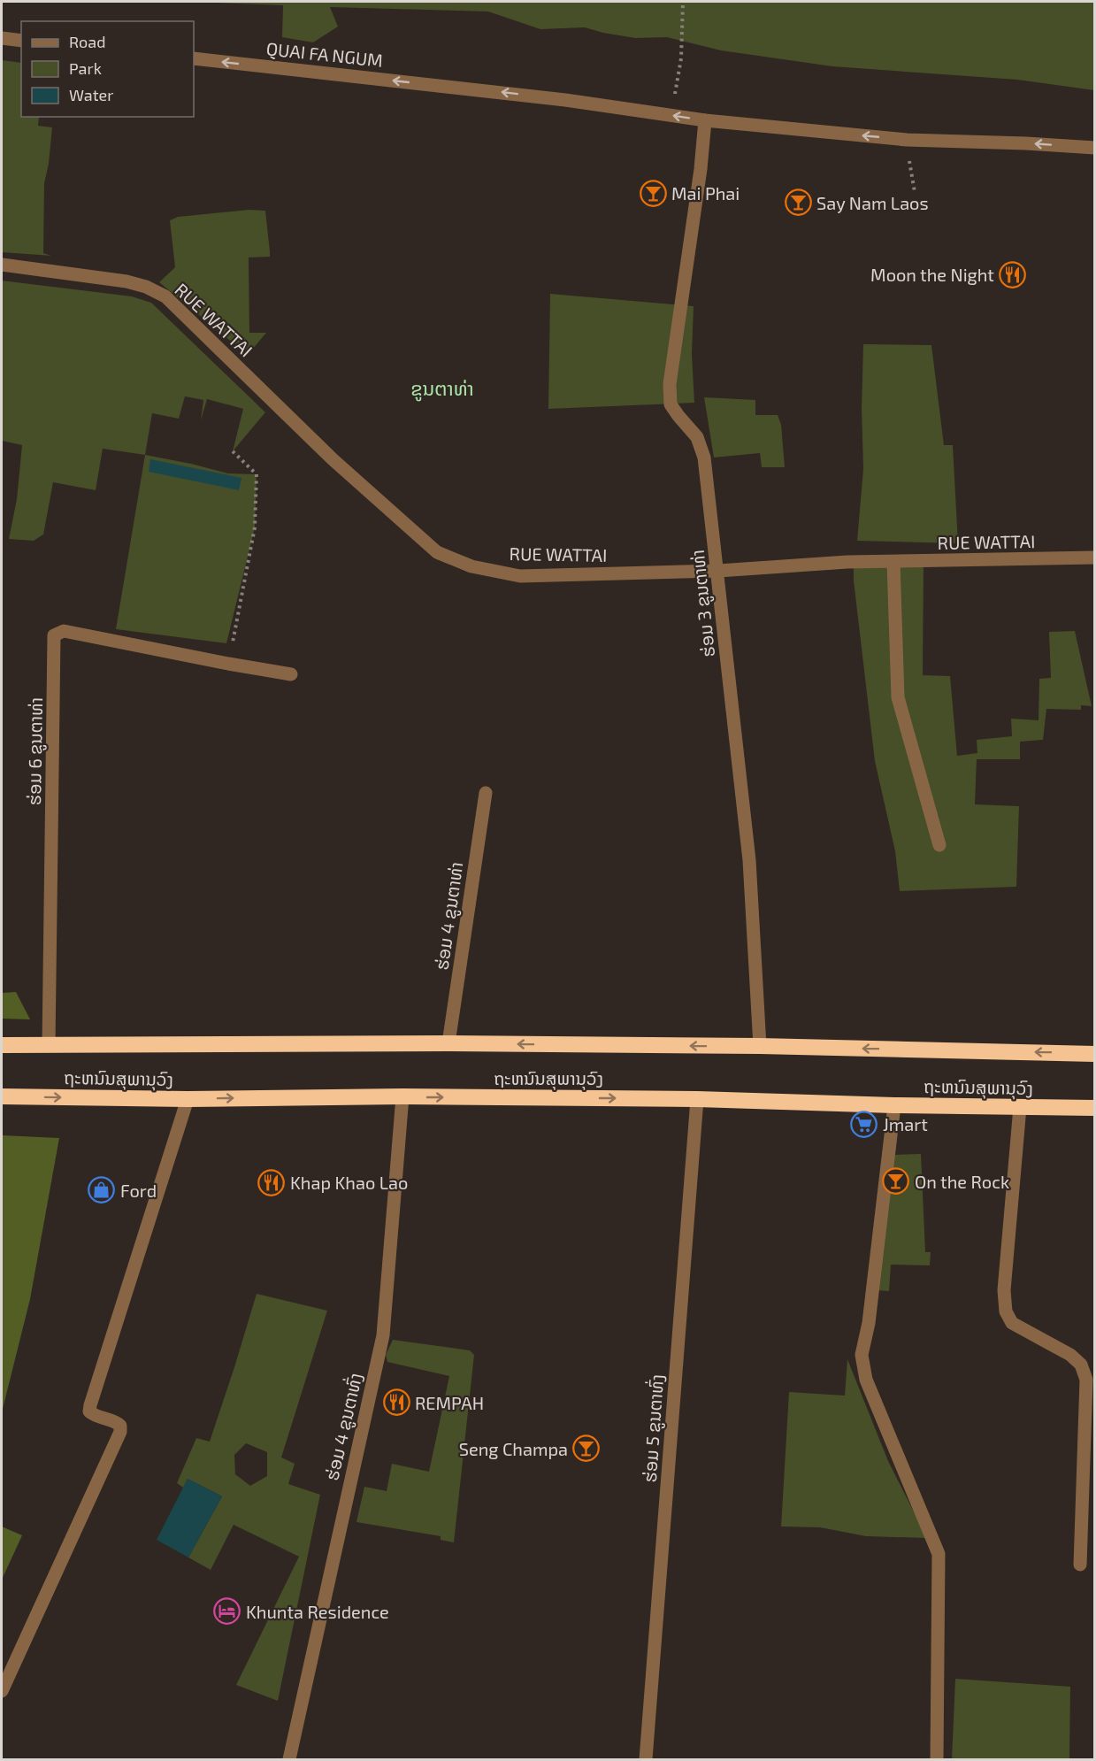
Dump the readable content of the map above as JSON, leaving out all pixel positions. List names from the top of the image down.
{
  "streets": {
    "highway": ["ຖະຫນົນສຸພານຸວົງ"],
    "street": [
      "QUAI FA NGUM",
      "RUE WATTAI",
      "ຮ່ອມ 3 ຂູນຕາທ່າ",
      "ຮ່ອມ 6 ຂູນຕາທ່າ",
      "ຮ່ອມ 4 ຂູນຕາທ່າ",
      "ຮ່ອມ 4 ຂູນຕາທົ່ງ",
      "ຮ່ອມ 5 ຂູນຕາທົ່ງ"
    ]
  },
  "crossings": [
    ["QUAI FA NGUM", "ຮ່ອມ 3 ຂູນຕາທ່າ"],
    ["RUE WATTAI", "ຮ່ອມ 3 ຂູນຕາທ່າ"],
    ["ຮ່ອມ 3 ຂູນຕາທ່າ", "ຖະຫນົນສຸພານຸວົງ"],
    ["ຮ່ອມ 6 ຂູນຕາທ່າ", "ຖະຫນົນສຸພານຸວົງ"],
    ["ຮ່ອມ 4 ຂູນຕາທ່າ", "ຖະຫນົນສຸພານຸວົງ"],
    ["ຖະຫນົນສຸພານຸວົງ", "ຮ່ອມ 4 ຂູນຕາທົ່ງ"],
    ["ຖະຫນົນສຸພານຸວົງ", "ຮ່ອມ 5 ຂູນຕາທົ່ງ"]
  ],
  "one_way": ["QUAI FA NGUM"],
  "districts": ["ຂູນຕາທ່າ"],
  "places": {
    "bar": [
      "Mai Phai",
      "Say Nam Laos",
      "On the Rock",
      "Seng Champa"
    ],
    "restaurant": ["Moon the Night", "Khap Khao Lao", "REMPAH"],
    "supermarket": ["Jmart"],
    "shop": ["Ford"],
    "hotel": ["Khunta Residence"]
  },
  "legend": ["Road", "Park", "Water"]
}
